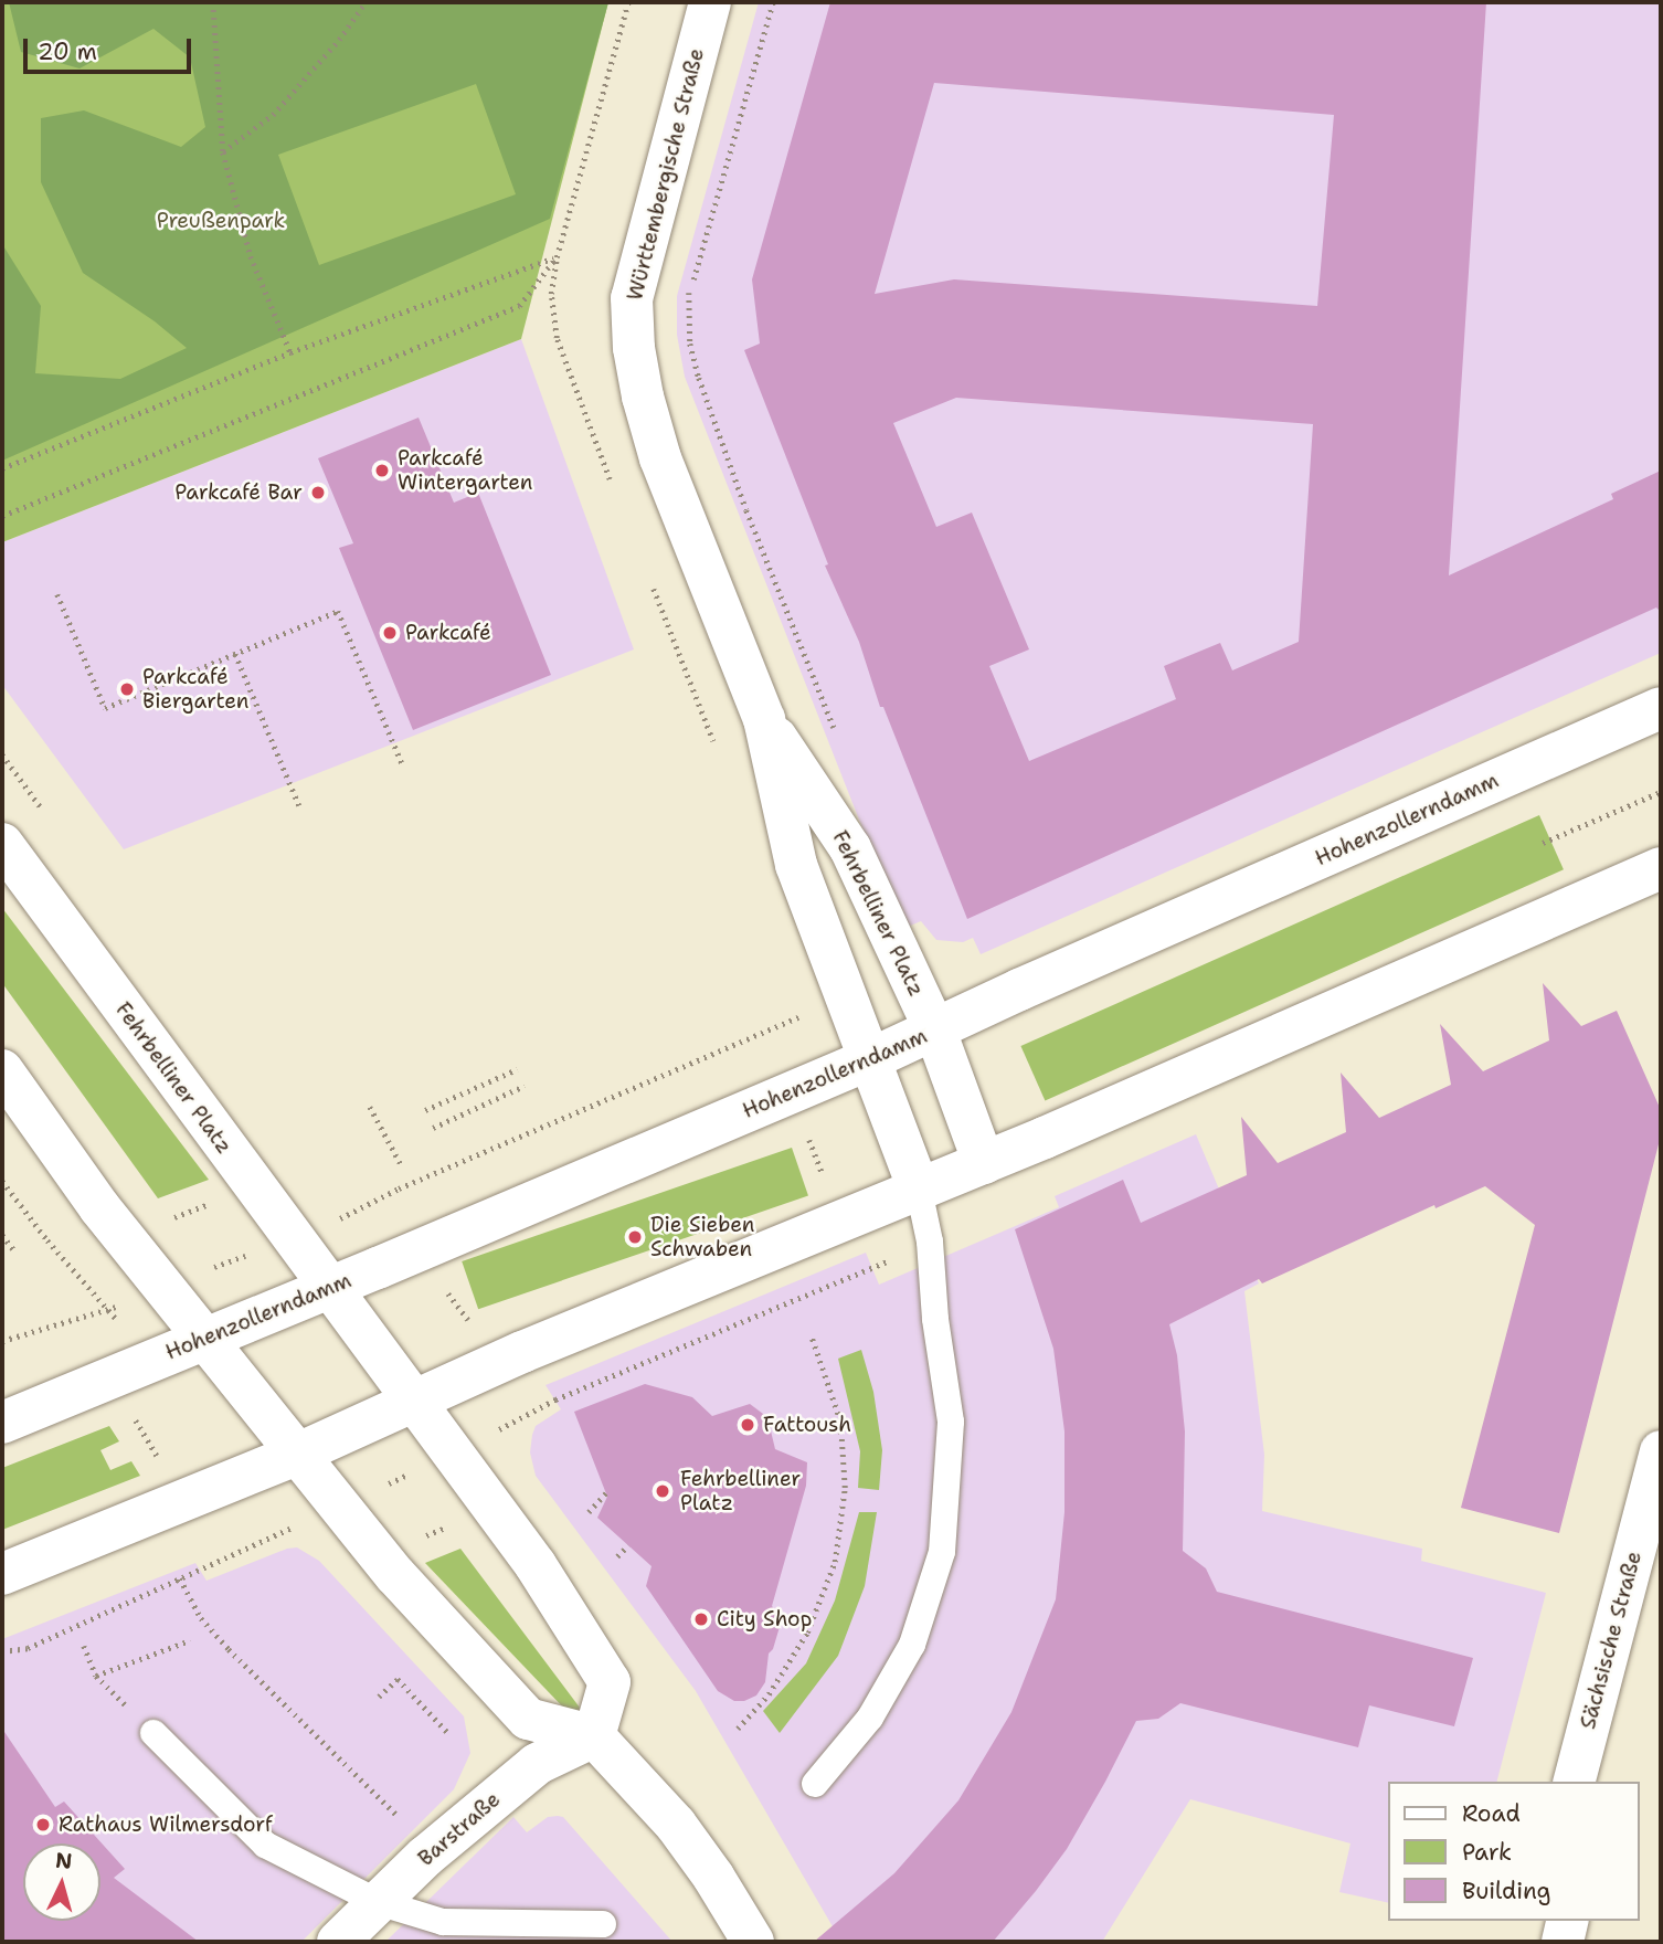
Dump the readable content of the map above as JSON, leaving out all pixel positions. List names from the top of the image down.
{
  "streets": {
    "main road": [
      "Württembergische Straße",
      "Hohenzollerndamm",
      "Fehrbelliner Platz",
      "Sächsische Straße",
      "Barstraße"
    ]
  },
  "crossings": [
    ["Württembergische Straße", "Fehrbelliner Platz"],
    ["Hohenzollerndamm", "Fehrbelliner Platz"],
    ["Fehrbelliner Platz", "Barstraße"]
  ],
  "parks": ["Preußenpark"],
  "places": [
    "Parkcafé Wintergarten",
    "Parkcafé Bar",
    "Parkcafé",
    "Parkcafé Biergarten",
    "Die Sieben Schwaben",
    "Fattoush",
    "Fehrbelliner Platz",
    "City Shop",
    "Rathaus Wilmersdorf"
  ],
  "legend": ["Road", "Park", "Building"],
  "scale_bar": "20 m",
  "north": "top"
}
